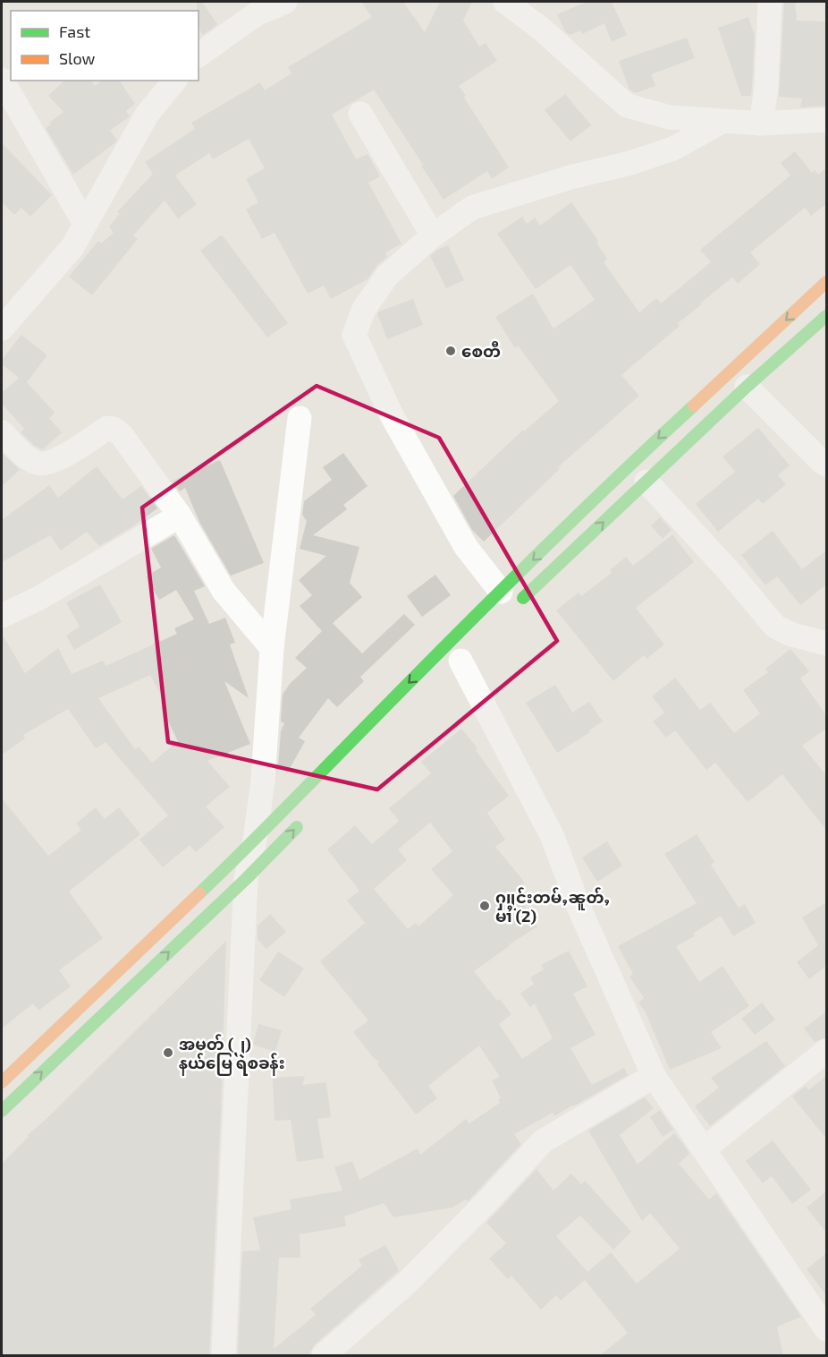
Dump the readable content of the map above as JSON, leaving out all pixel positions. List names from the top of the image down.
{
  "places": ["စေတီ", "ႁူင်းတမ်ႇၼူတ်ႇ မၢႆ (2)", "အမှတ် (၂) နယ်မြေ ရဲစခန်း"],
  "legend": ["Fast", "Slow"]
}
